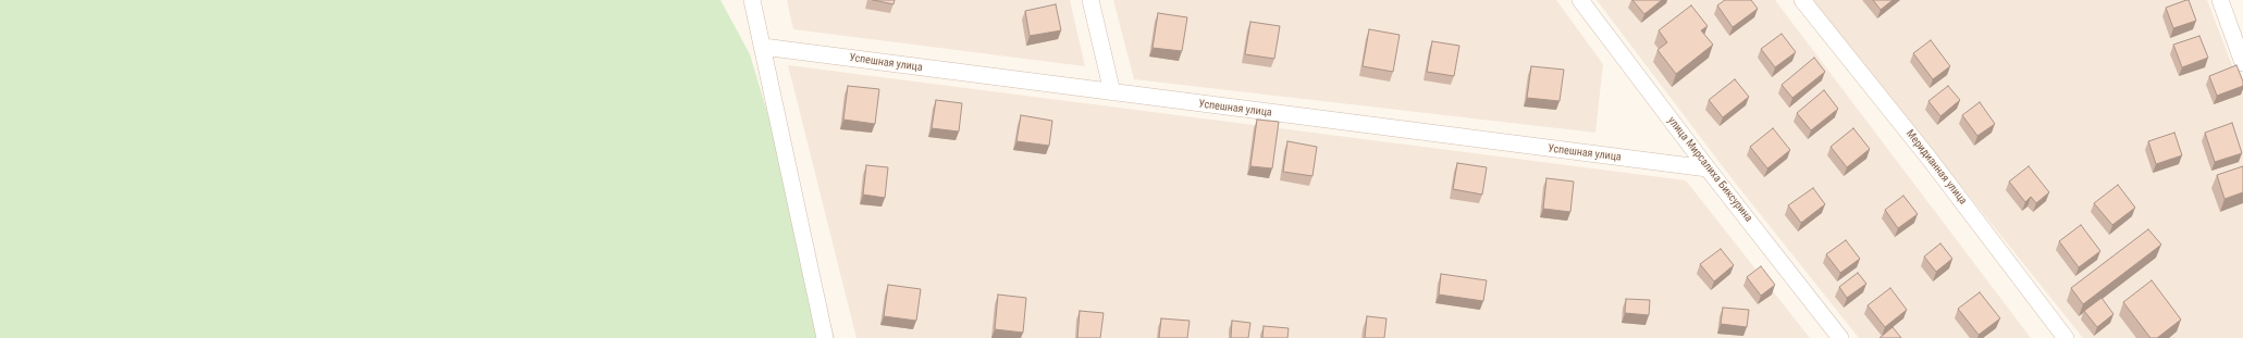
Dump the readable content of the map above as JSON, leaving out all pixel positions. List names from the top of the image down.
{
  "streets": {
    "street": ["Успешная улица", "Меридианная улица", "улица Мирсалиха Биксурина"]
  },
  "crossings": [
    ["Успешная улица", "улица Мирсалиха Биксурина"]
  ]
}
